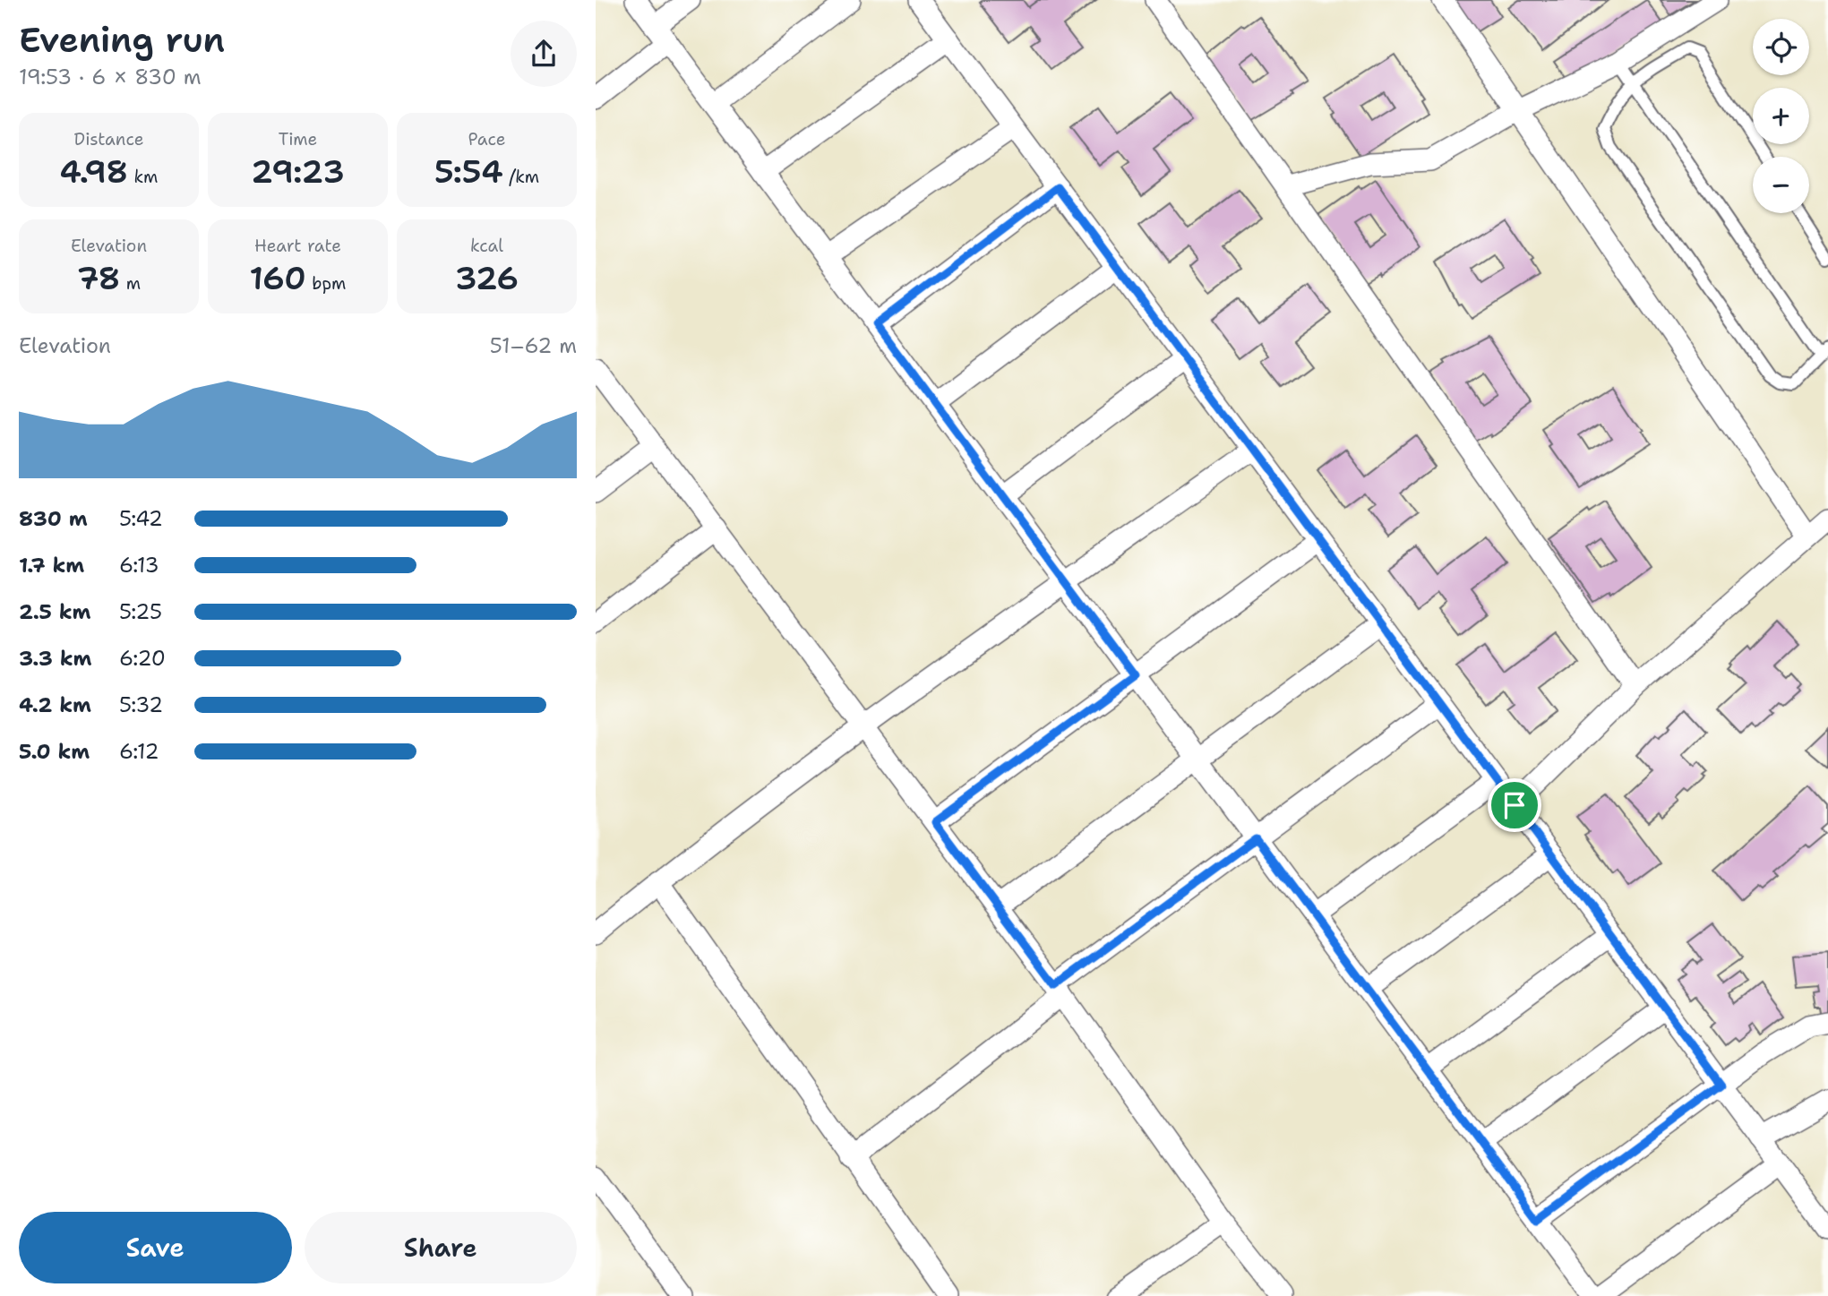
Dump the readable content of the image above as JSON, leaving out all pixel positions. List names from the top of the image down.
{
  "page": {
    "heading": ["Evening run", "19:53 · 6 × 830 m"],
    "map_buttons": ["+", "−"],
    "stats": [
      ["Distance", "4.98 km"],
      ["Time", "29:23"],
      ["Pace", "5:54 /km"],
      ["Elevation", "78 m"],
      ["Heart rate", "160 bpm"],
      ["kcal", "326"]
    ],
    "chart": ["Elevation", "51–62 m"],
    "list": [
      {
        "name": "830 m",
        "note": "5:42"
      },
      {
        "name": "1.7 km",
        "note": "6:13"
      },
      {
        "name": "2.5 km",
        "note": "5:25"
      },
      {
        "name": "3.3 km",
        "note": "6:20"
      },
      {
        "name": "4.2 km",
        "note": "5:32"
      },
      {
        "name": "5.0 km",
        "note": "6:12"
      }
    ],
    "buttons": ["Save", "Share"]
  }
}
